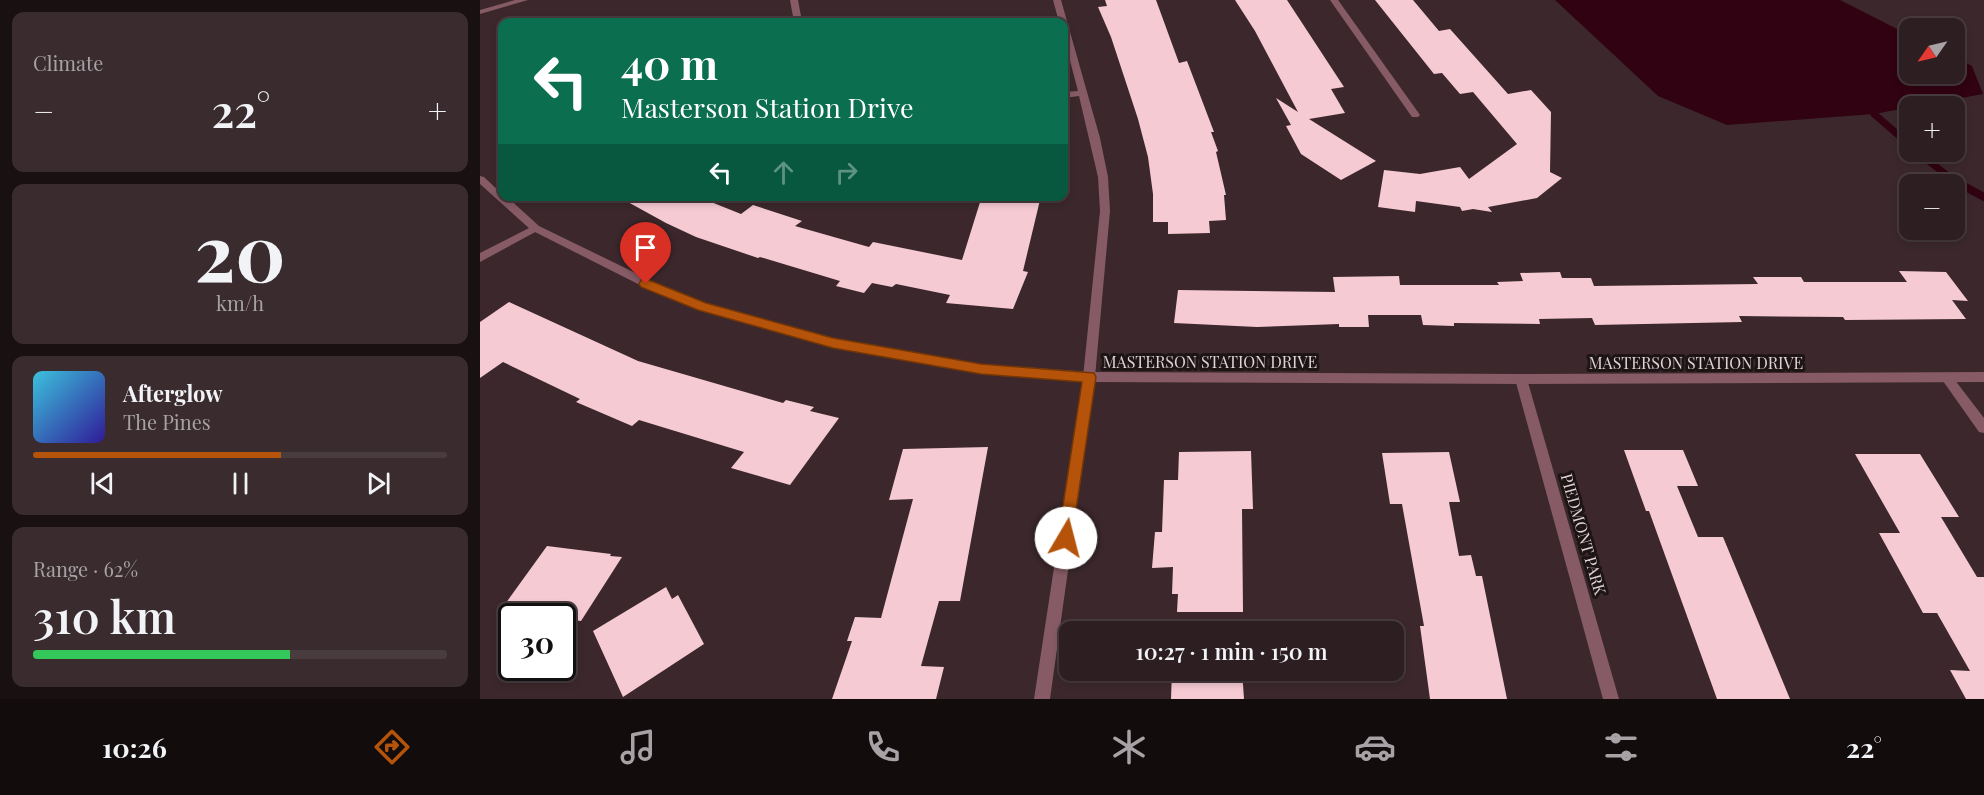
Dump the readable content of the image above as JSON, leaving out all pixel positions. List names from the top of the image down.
{
  "streets": {
    "street": ["MASTERSON STATION DRIVE", "PIEDMONT PARK"]
  },
  "crossings": [
    ["MASTERSON STATION DRIVE", "PIEDMONT PARK"]
  ],
  "north": "bottom left",
  "page": {
    "tile": [
      "Climate",
      ["20", "km/h"],
      ["Range · 62%", "310 km"]
    ],
    "map_buttons": ["+", "−"],
    "turn": ["40 m", "Masterson Station Drive"],
    "heat": ["−", "22°", "+"],
    "song": ["Afterglow", "The Pines"],
    "limit": "30",
    "trip": "10:27 · 1 min · 150 m",
    "tabs": ["10:26", "22°"]
  }
}
